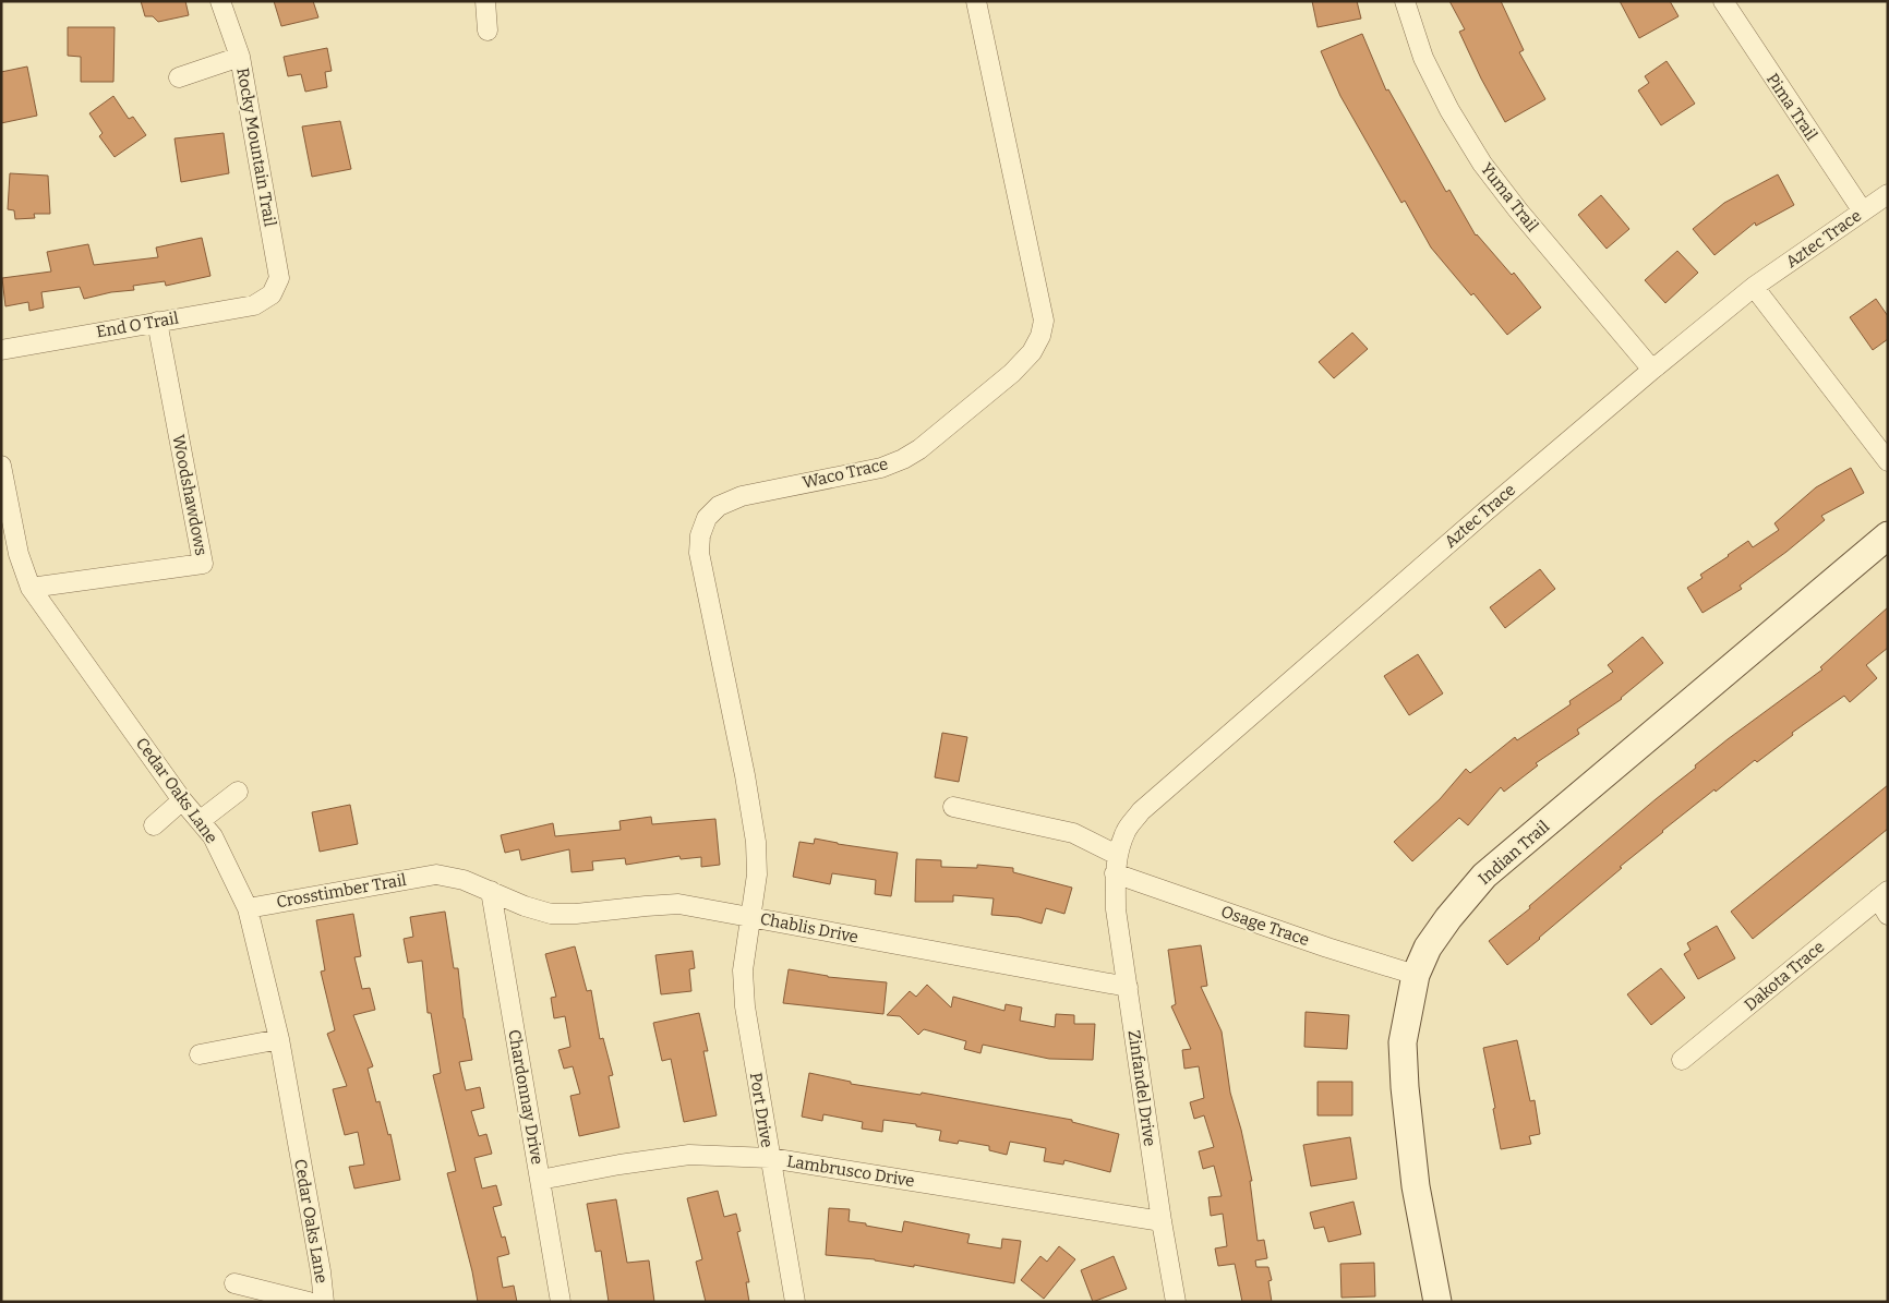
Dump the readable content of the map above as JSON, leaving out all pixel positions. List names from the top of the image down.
{
  "streets": {
    "street": [
      "Pima Trail",
      "Rocky Mountain Trail",
      "Yuma Trail",
      "Aztec Trace",
      "End O Trail",
      "Waco Trace",
      "Woodshawdows",
      "Cedar Oaks Lane",
      "Indian Trail",
      "Crosstimber Trail",
      "Osage Trace",
      "Chablis Drive",
      "Dakota Trace",
      "Zinfandel Drive",
      "Chardonnay Drive",
      "Port Drive",
      "Lambrusco Drive"
    ]
  },
  "crossings": [
    ["Pima Trail", "Aztec Trace"],
    ["Rocky Mountain Trail", "End O Trail"],
    ["Yuma Trail", "Aztec Trace"],
    ["Aztec Trace", "Osage Trace"],
    ["Aztec Trace", "Zinfandel Drive"],
    ["End O Trail", "Woodshawdows"],
    ["Waco Trace", "Chablis Drive"],
    ["Waco Trace", "Port Drive"],
    ["Woodshawdows", "Cedar Oaks Lane"],
    ["Cedar Oaks Lane", "Crosstimber Trail"],
    ["Indian Trail", "Osage Trace"],
    ["Crosstimber Trail", "Chablis Drive"],
    ["Osage Trace", "Zinfandel Drive"],
    ["Chablis Drive", "Zinfandel Drive"],
    ["Chablis Drive", "Chardonnay Drive"],
    ["Chablis Drive", "Port Drive"],
    ["Zinfandel Drive", "Lambrusco Drive"],
    ["Chardonnay Drive", "Lambrusco Drive"],
    ["Port Drive", "Lambrusco Drive"]
  ]
}
